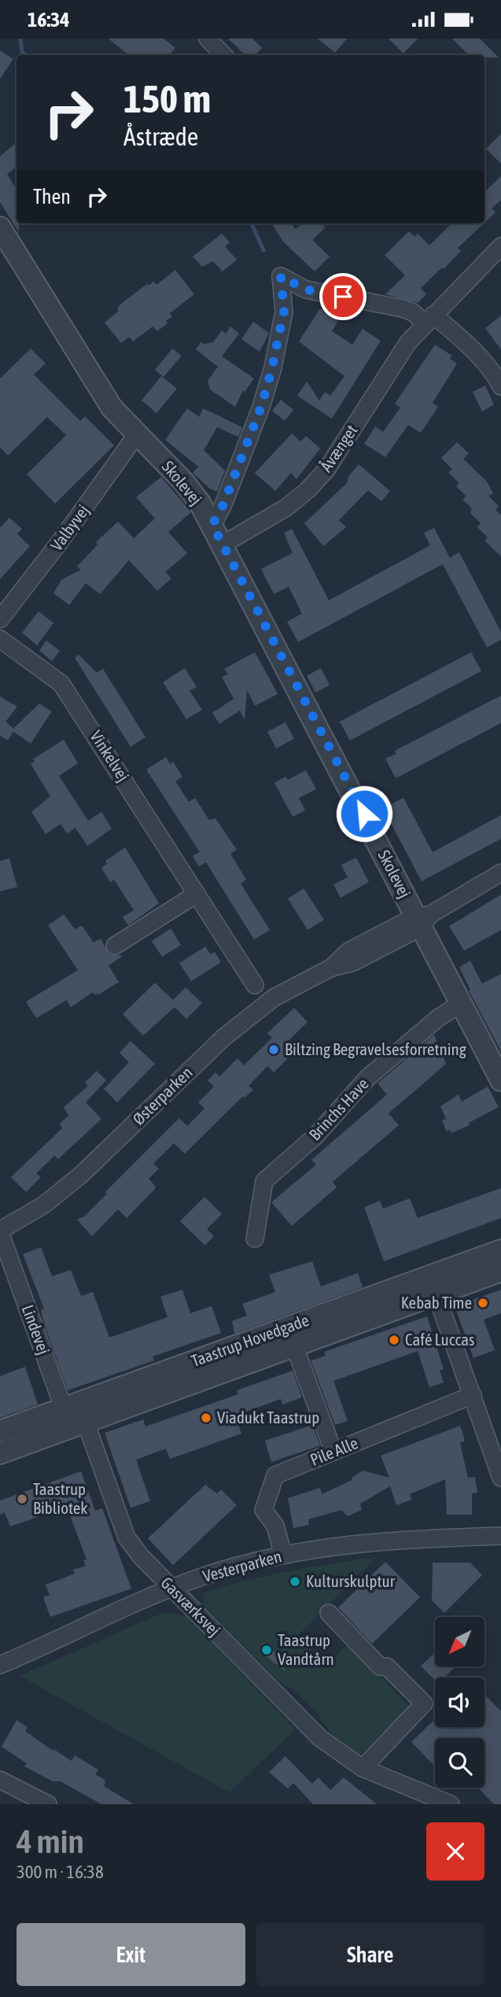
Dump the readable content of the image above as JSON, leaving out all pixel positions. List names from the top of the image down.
{
  "streets": {
    "street": [
      "Åvænget",
      "Skolevej",
      "Valbyvej",
      "Vinkelvej",
      "Østerparken",
      "Brinchs Have",
      "Lindevej",
      "Taastrup Hovedgade",
      "Pile Alle",
      "Vesterparken",
      "Gasværksvej"
    ]
  },
  "crossings": [
    ["Åvænget", "Skolevej"],
    ["Skolevej", "Valbyvej"],
    ["Skolevej", "Østerparken"],
    ["Skolevej", "Brinchs Have"],
    ["Østerparken", "Lindevej"],
    ["Lindevej", "Taastrup Hovedgade"],
    ["Lindevej", "Gasværksvej"],
    ["Taastrup Hovedgade", "Pile Alle"],
    ["Taastrup Hovedgade", "Gasværksvej"],
    ["Pile Alle", "Vesterparken"],
    ["Vesterparken", "Gasværksvej"]
  ],
  "places": [
    "Biltzing Begravelsesforretning",
    "Kebab Time",
    "Café Luccas",
    "Viadukt Taastrup",
    "Taastrup Bibliotek",
    "Kulturskulptur",
    "Taastrup Vandtårn"
  ],
  "north": "bottom left",
  "page": {
    "status": "16:34",
    "turn": ["150 m", "Åstræde"],
    "then": "Then",
    "heading": ["4 min", "300 m · 16:38"],
    "buttons": ["Exit", "Share"]
  }
}
